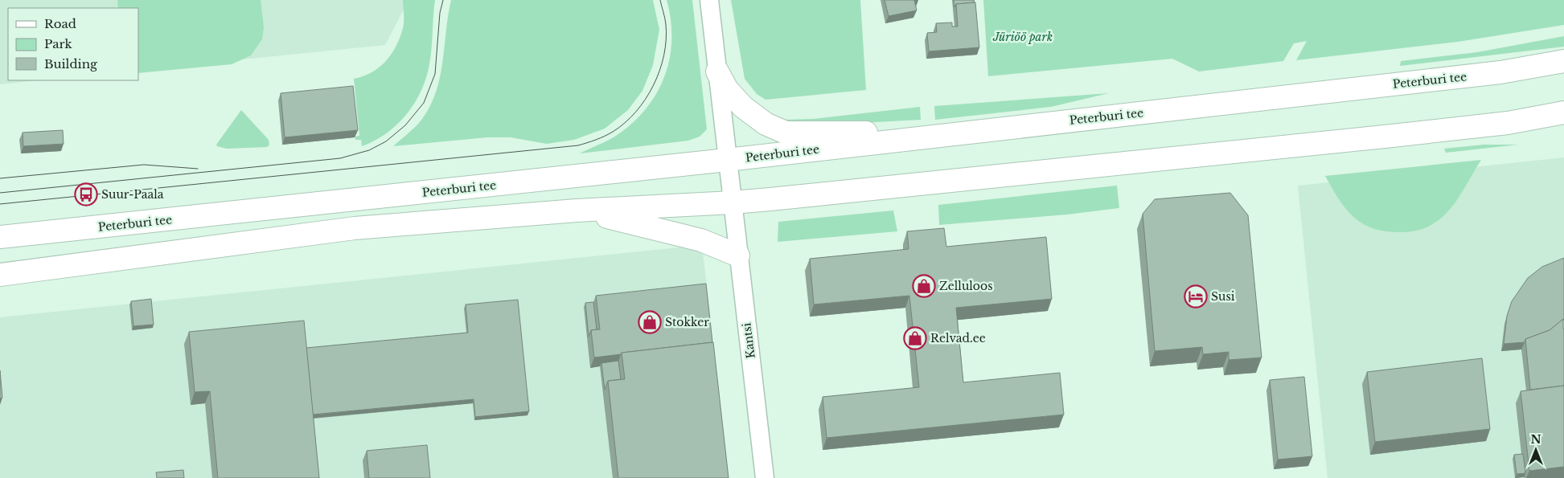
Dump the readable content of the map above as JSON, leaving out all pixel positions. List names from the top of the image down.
{
  "streets": {
    "highway": ["Peterburi tee"],
    "street": ["Kantsi"]
  },
  "crossings": [
    ["Peterburi tee", "Kantsi"]
  ],
  "parks": ["Jüriöö park"],
  "places": {
    "bus stop": ["Suur-Paala"],
    "shop": ["Zelluloos", "Stokker", "Relvad.ee"],
    "hotel": ["Susi"]
  },
  "legend": ["Road", "Park", "Building"],
  "north": "top"
}
